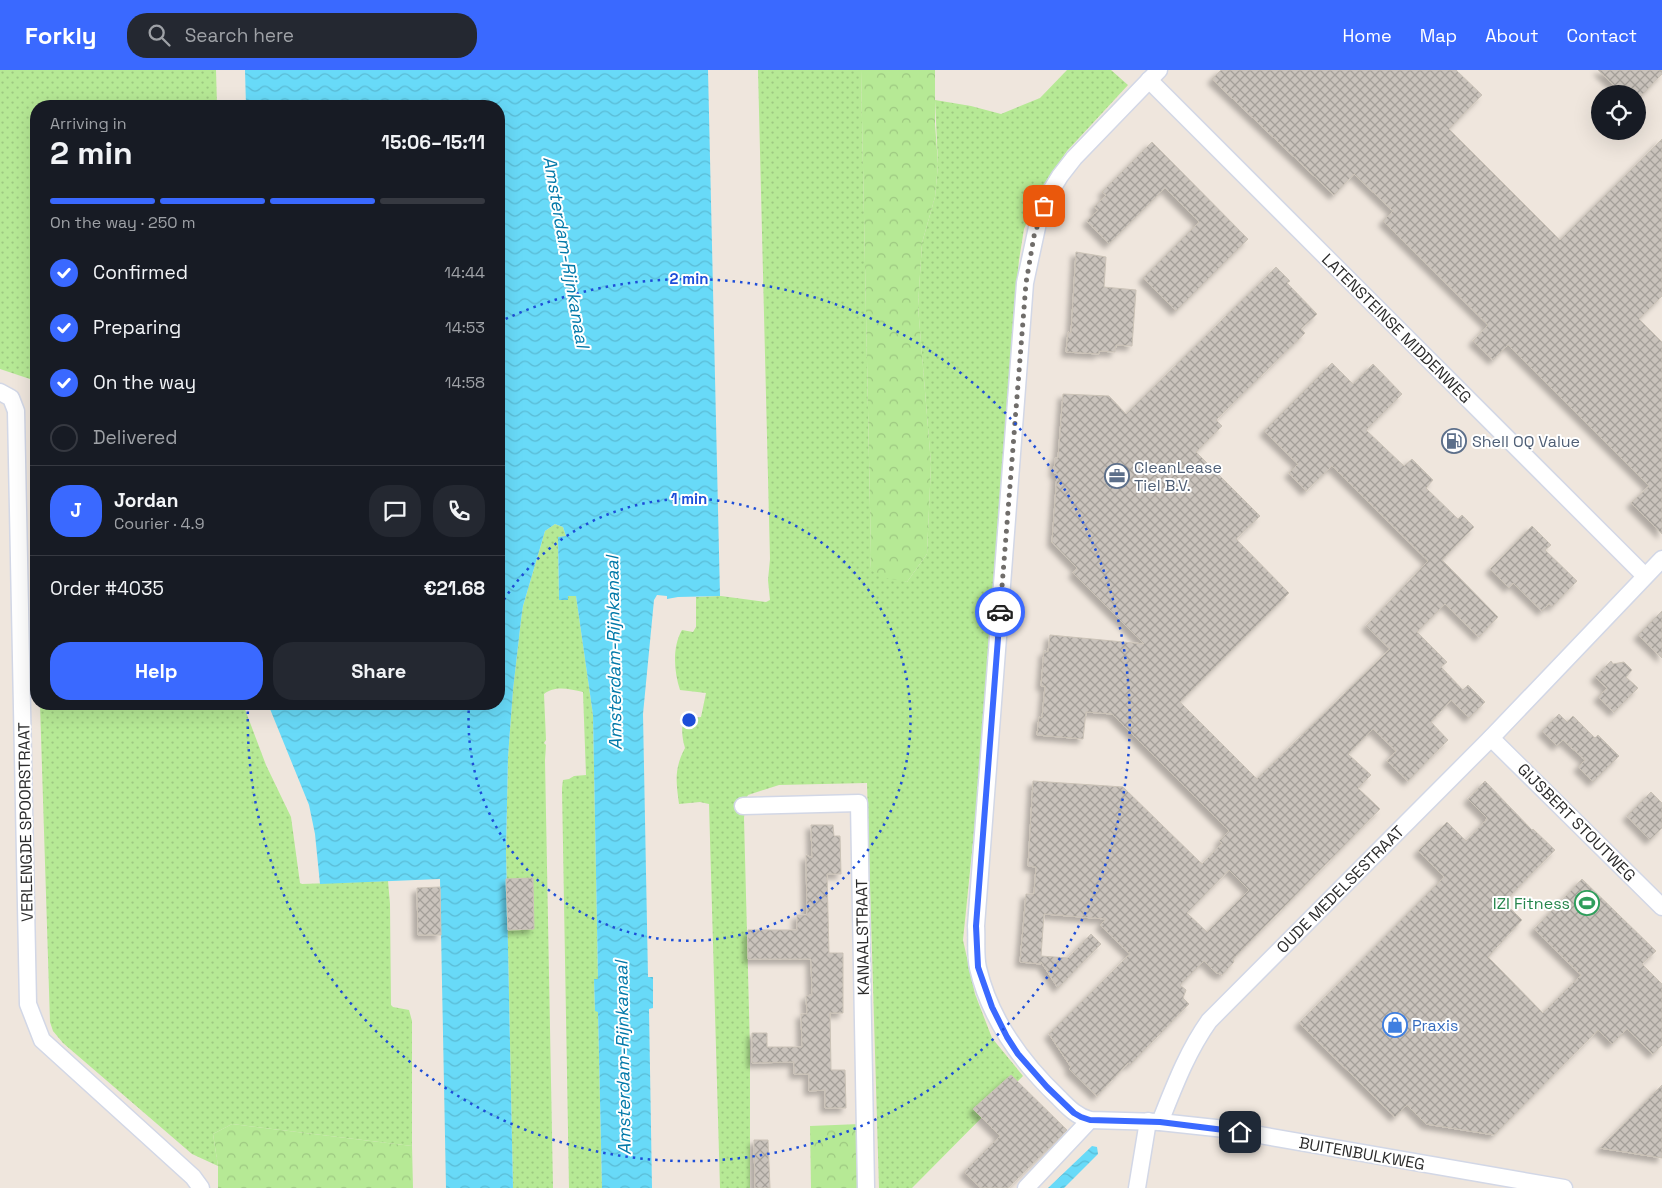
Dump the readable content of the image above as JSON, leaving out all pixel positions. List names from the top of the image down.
{
  "streets": {
    "street": [
      "LATENSTEINSE MIDDENWEG",
      "VERLENGDE SPOORSTRAAT",
      "GIJSBERT STOUTWEG",
      "OUDE MEDELSESTRAAT",
      "KANAALSTRAAT",
      "BUITENBULKWEG"
    ]
  },
  "crossings": [
    ["LATENSTEINSE MIDDENWEG", "OUDE MEDELSESTRAAT"],
    ["GIJSBERT STOUTWEG", "OUDE MEDELSESTRAAT"],
    ["OUDE MEDELSESTRAAT", "BUITENBULKWEG"]
  ],
  "water": ["Amsterdam-Rijnkanaal"],
  "places": {
    "fuel station": ["Shell OQ Value"],
    "office": ["CleanLease Tiel B.V."],
    "sports": ["IZI Fitness"],
    "shop": ["Praxis"]
  },
  "page": {
    "header": "Forkly",
    "search": "Search here",
    "nav": [
      "Home",
      "Map",
      "About",
      "Contact"
    ],
    "heading": ["2 min", "Arriving in", "15:06–15:11"],
    "panel": [
      "Jordan",
      "Courier · 4.9",
      "Order #4035",
      "€21.68"
    ],
    "bar": "On the way · 250 m",
    "list": [
      ["Confirmed", "14:44"],
      ["Preparing", "14:53"],
      ["On the way", "14:58"],
      "Delivered"
    ],
    "round": "J",
    "buttons": ["Help", "Share"]
  },
  "rings": ["2 min", "1 min"]
}
